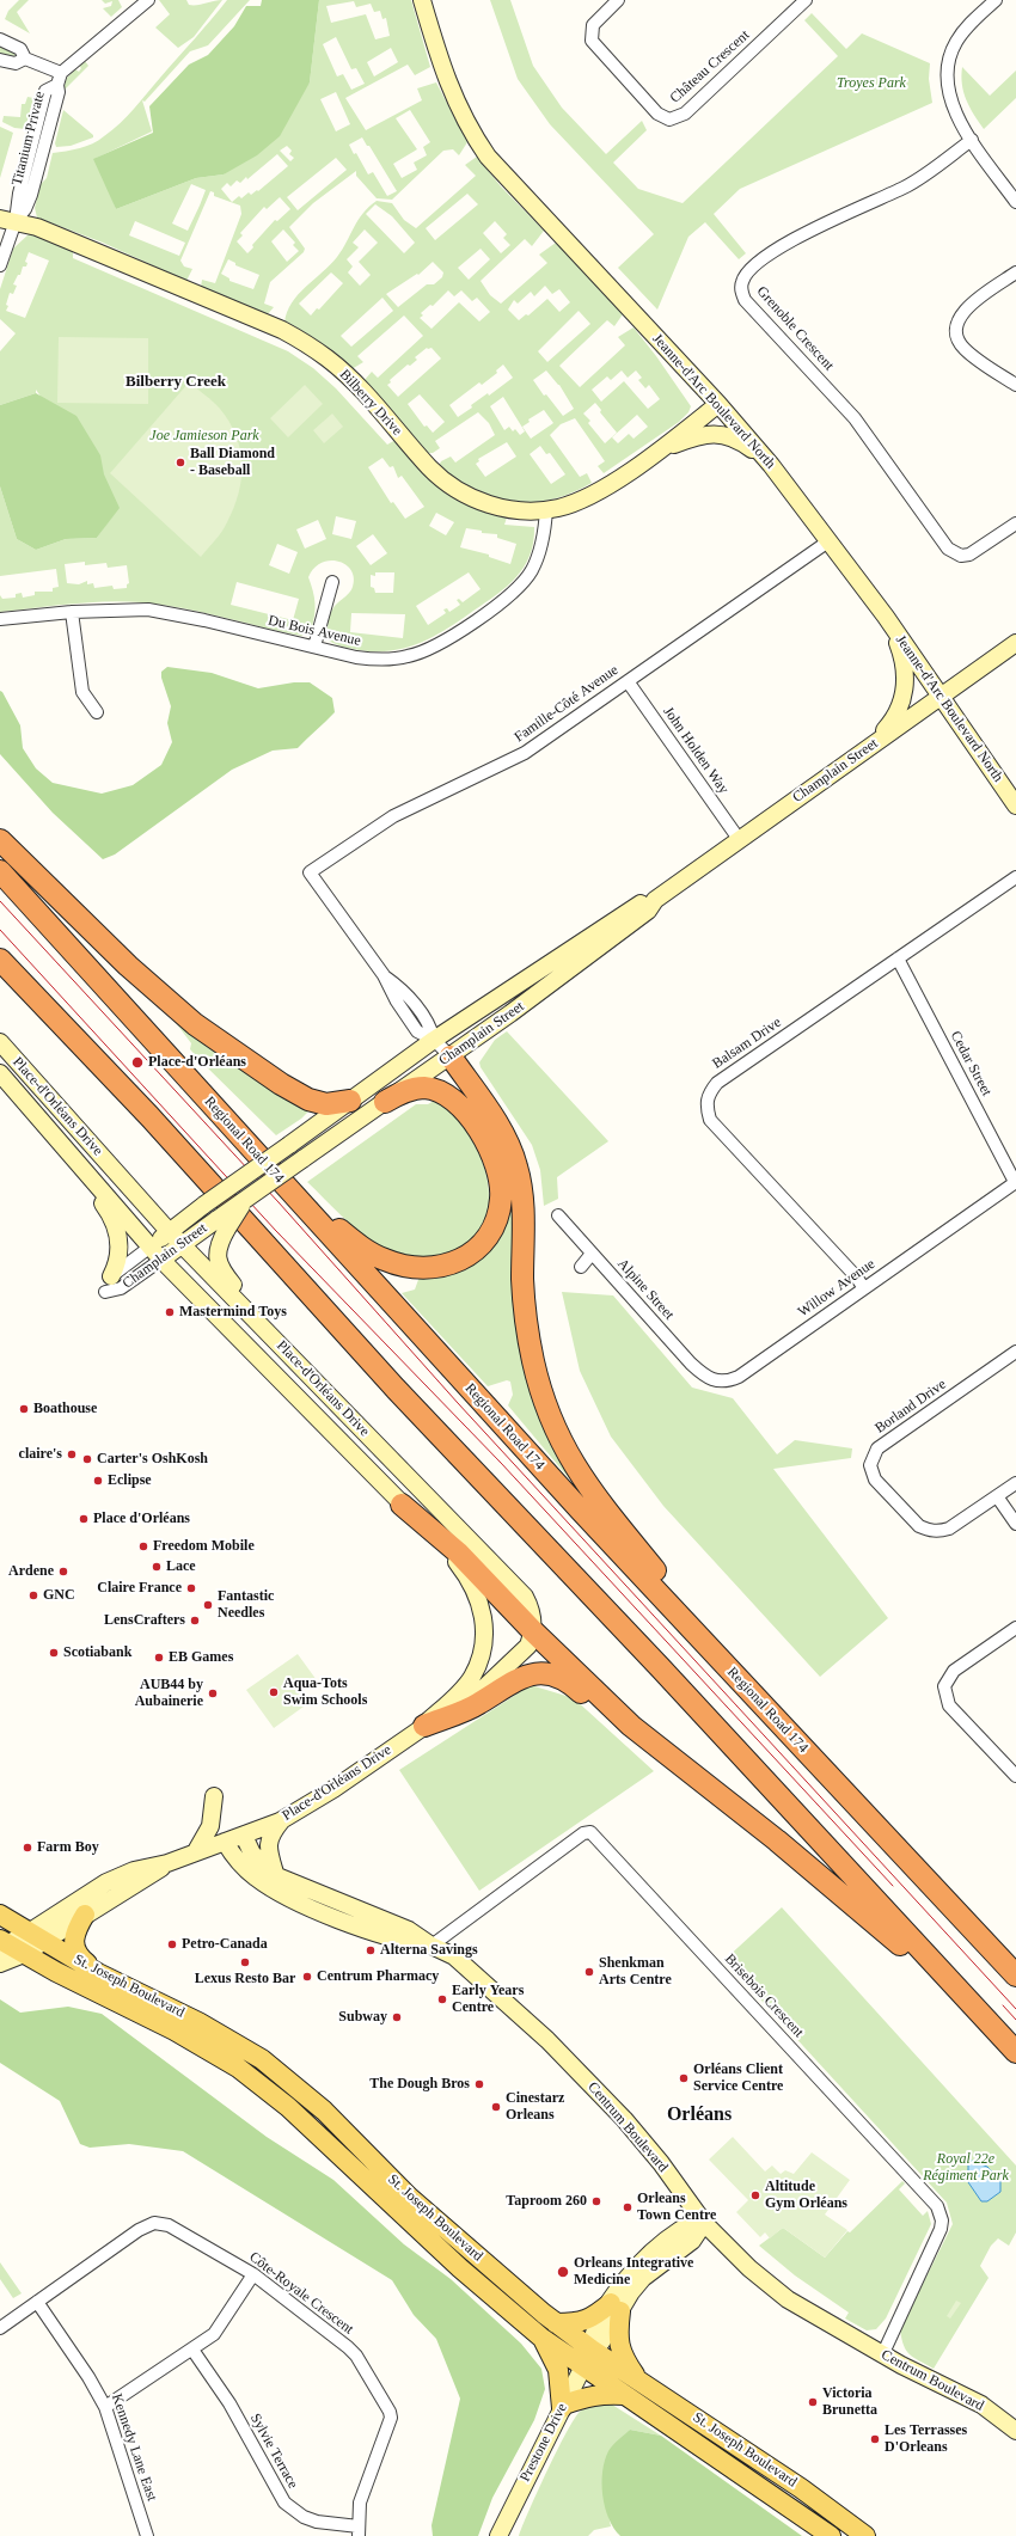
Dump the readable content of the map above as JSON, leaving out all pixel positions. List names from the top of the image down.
{
  "streets": {
    "highway": ["Regional Road 174"],
    "main road": [
      "Jeanne-d'Arc Boulevard North",
      "Bilberry Drive",
      "Champlain Street",
      "Place-d'Orléans Drive",
      "St. Joseph Boulevard",
      "Centrum Boulevard",
      "Prestone Drive"
    ],
    "street": [
      "Château Crescent",
      "Titanium Private",
      "Grenoble Crescent",
      "Du Bois Avenue",
      "Famille-Côté Avenue",
      "John Holden Way",
      "Balsam Drive",
      "Cedar Street",
      "Willow Avenue",
      "Alpine Street",
      "Borland Drive",
      "Brisebois Crescent",
      "Côte-Royale Crescent",
      "Kennedy Lane East",
      "Sylvie Terrace"
    ]
  },
  "crossings": [
    ["Titanium Private", "Bilberry Drive"],
    ["Jeanne-d'Arc Boulevard North", "Bilberry Drive"],
    ["Jeanne-d'Arc Boulevard North", "Famille-Côté Avenue"],
    ["Jeanne-d'Arc Boulevard North", "Champlain Street"],
    ["Bilberry Drive", "Du Bois Avenue"],
    ["Famille-Côté Avenue", "John Holden Way"],
    ["Famille-Côté Avenue", "Champlain Street"],
    ["John Holden Way", "Champlain Street"],
    ["Champlain Street", "Place-d'Orléans Drive"],
    ["Balsam Drive", "Cedar Street"],
    ["Balsam Drive", "Willow Avenue"],
    ["Cedar Street", "Willow Avenue"],
    ["Place-d'Orléans Drive", "St. Joseph Boulevard"],
    ["Place-d'Orléans Drive", "Centrum Boulevard"],
    ["Willow Avenue", "Alpine Street"],
    ["St. Joseph Boulevard", "Prestone Drive"],
    ["Brisebois Crescent", "Centrum Boulevard"],
    ["Centrum Boulevard", "Prestone Drive"],
    ["Côte-Royale Crescent", "Kennedy Lane East"],
    ["Côte-Royale Crescent", "Sylvie Terrace"]
  ],
  "districts": ["Bilberry Creek", "Orléans"],
  "parks": ["Troyes Park", "Joe Jamieson Park", "Royal 22e Régiment Park"],
  "places": [
    "Ball Diamond - Baseball",
    "Place-d'Orléans",
    "Mastermind Toys",
    "Boathouse",
    "claire's",
    "Carter's OshKosh",
    "Eclipse",
    "Place d'Orléans",
    "Freedom Mobile",
    "Lace",
    "Ardene",
    "Claire France",
    "GNC",
    "Fantastic Needles",
    "LensCrafters",
    "Scotiabank",
    "EB Games",
    "Aqua-Tots Swim Schools",
    "AUB44 by Aubainerie",
    "Farm Boy",
    "Petro-Canada",
    "Alterna Savings",
    "Lexus Resto Bar",
    "Shenkman Arts Centre",
    "Centrum Pharmacy",
    "Early Years Centre",
    "Subway",
    "Orléans Client Service Centre",
    "The Dough Bros",
    "Cinestarz Orleans",
    "Altitude Gym Orléans",
    "Taproom 260",
    "Orleans Town Centre",
    "Orleans Integrative Medicine",
    "Victoria Brunetta",
    "Les Terrasses D'Orleans"
  ]
}
